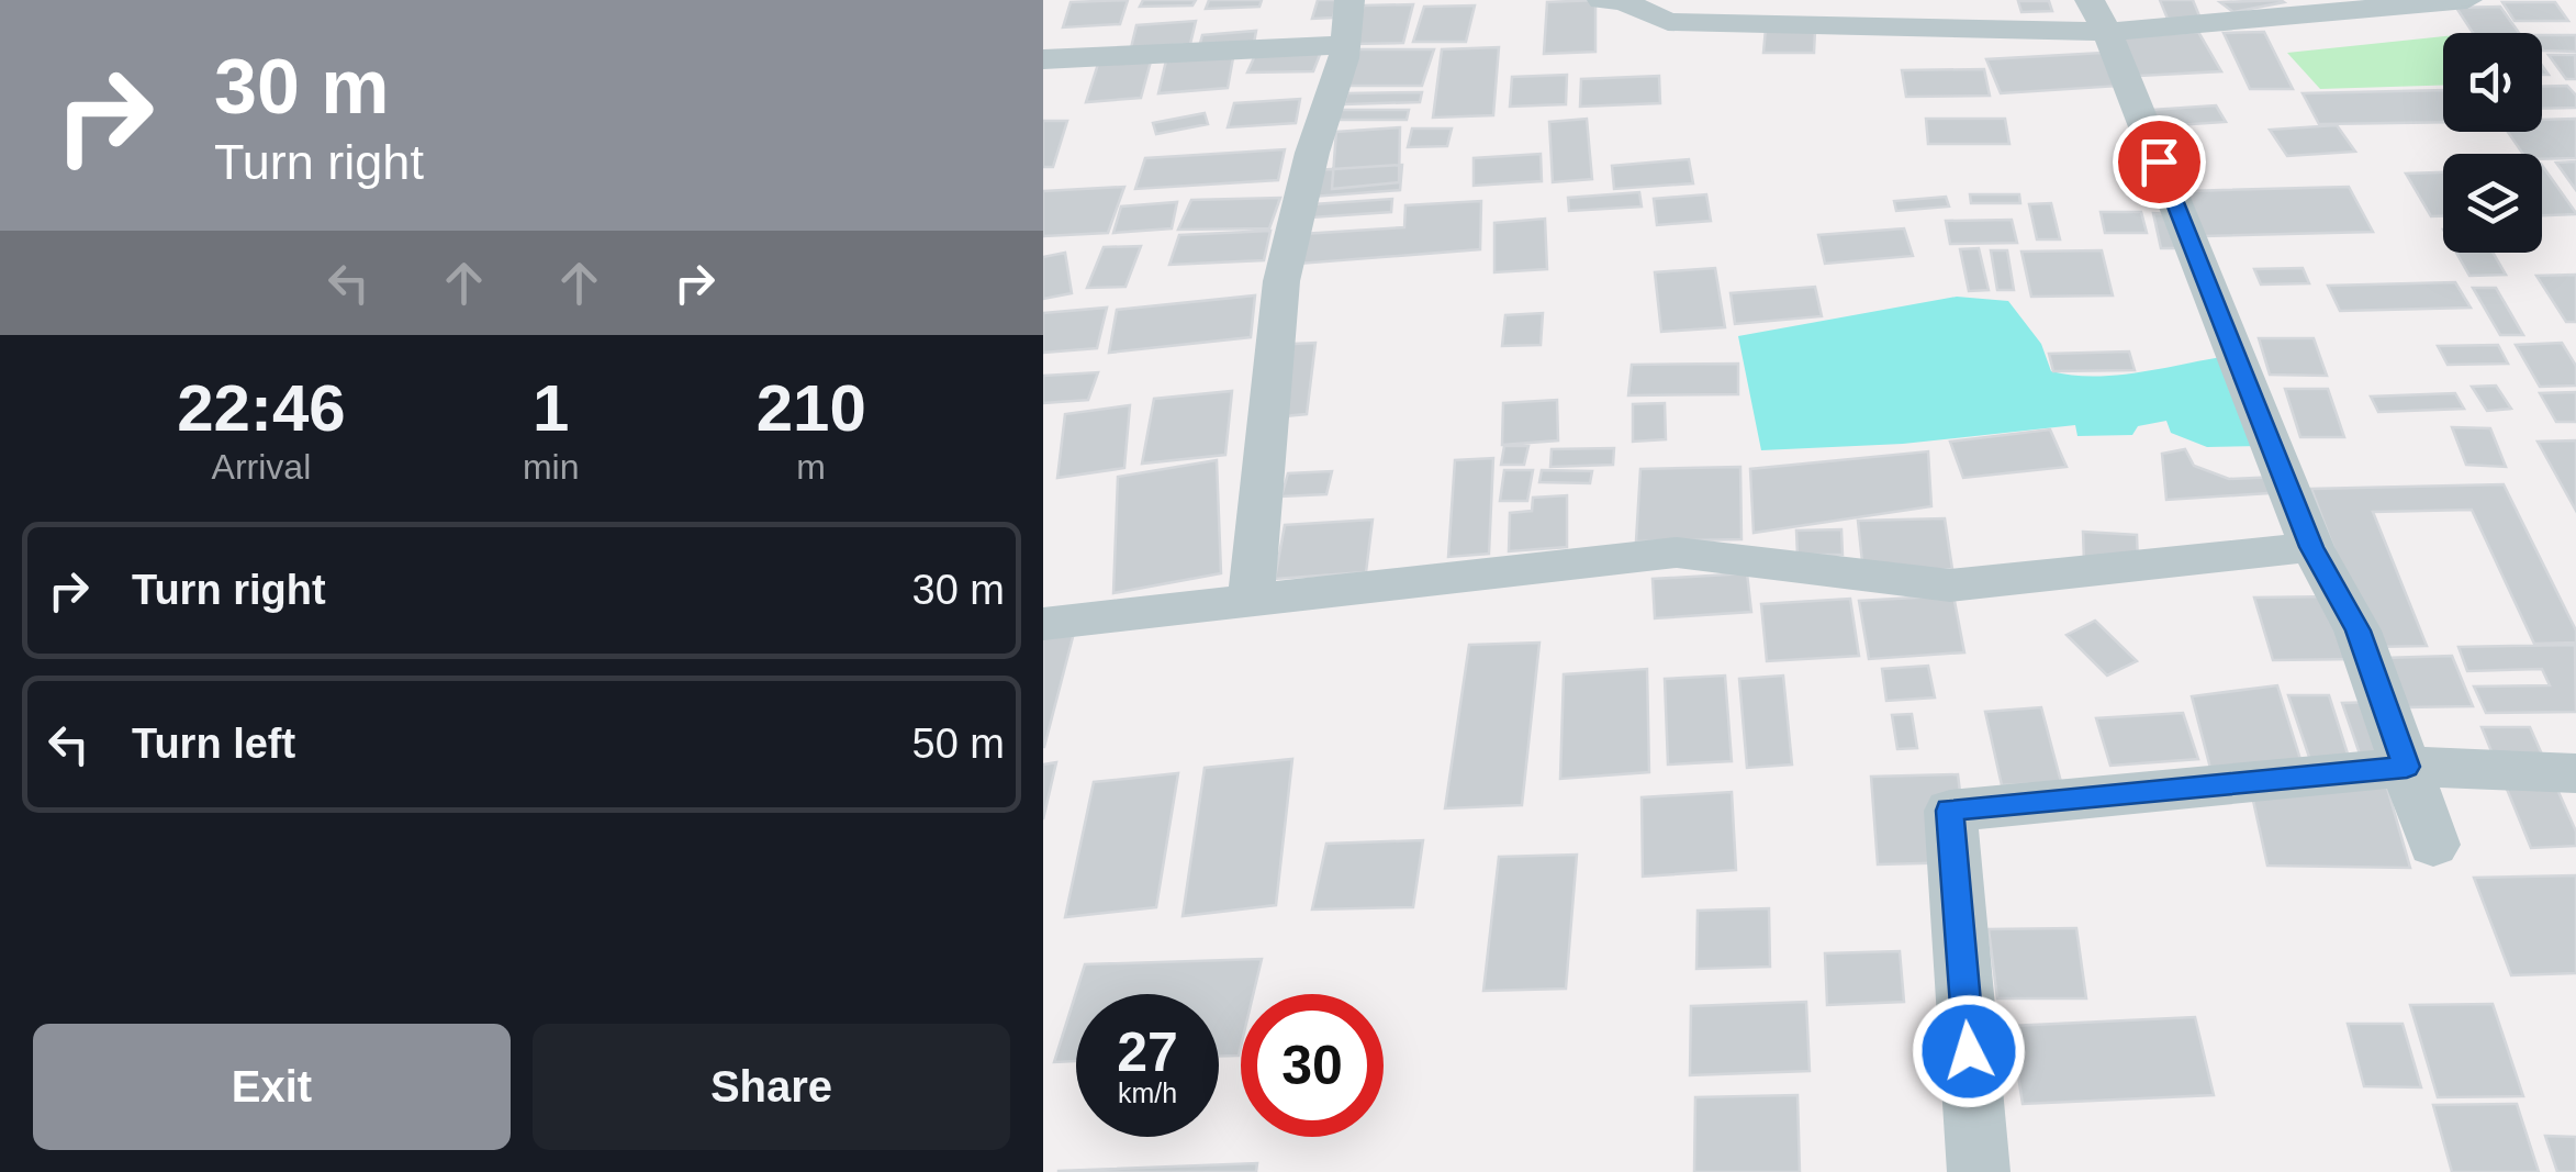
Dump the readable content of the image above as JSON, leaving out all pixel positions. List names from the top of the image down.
{
  "page": {
    "turn": ["30 m", "Turn right"],
    "eta": [
      "22:46",
      "Arrival",
      "1",
      "min",
      "210",
      "m"
    ],
    "list": [
      {
        "name": "Turn right",
        "value": "30 m"
      },
      {
        "name": "Turn left",
        "value": "50 m"
      }
    ],
    "speed": "27 km/h",
    "limit": "30",
    "buttons": ["Exit", "Share"]
  }
}
